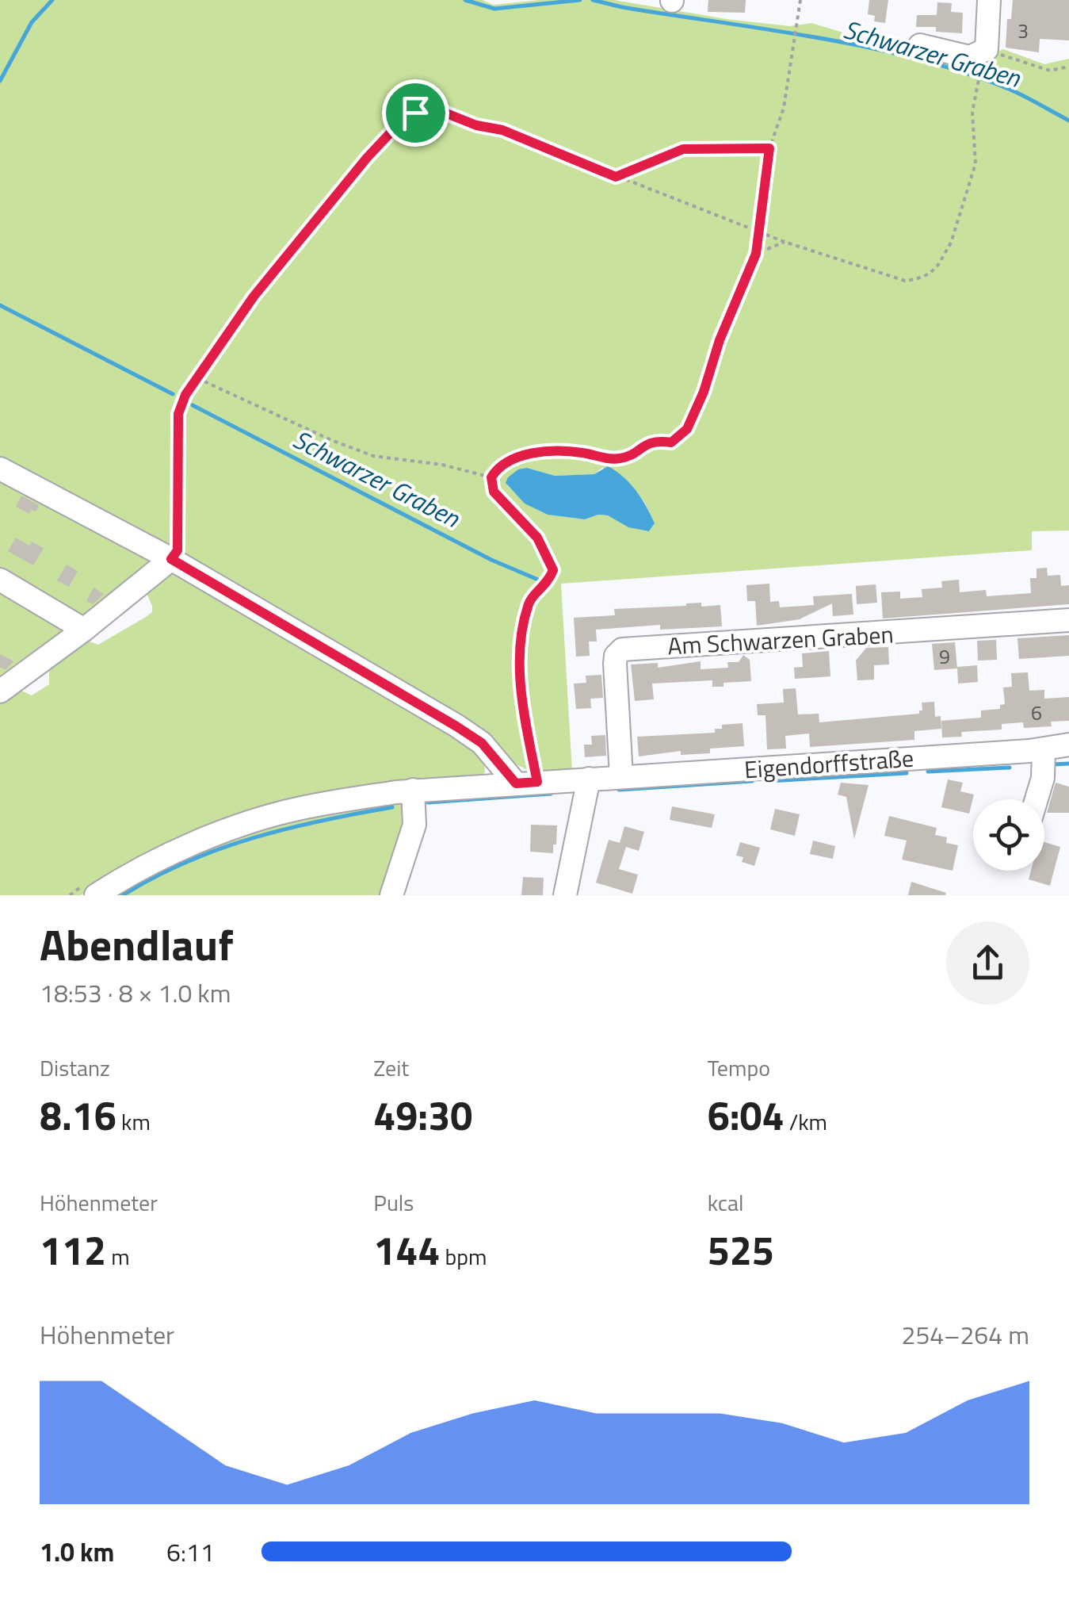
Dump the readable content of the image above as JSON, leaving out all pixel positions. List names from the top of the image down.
{
  "streets": {
    "street": ["Am Schwarzen Graben", "Eigendorffstraße"]
  },
  "crossings": [
    ["Am Schwarzen Graben", "Eigendorffstraße"]
  ],
  "water": ["Schwarzer Graben"],
  "house_numbers": ["3", "9", "6"],
  "page": {
    "heading": ["Abendlauf", "18:53 · 8 × 1.0 km"],
    "stats": [
      ["Distanz", "8.16 km"],
      ["Zeit", "49:30"],
      ["Tempo", "6:04 /km"],
      ["Höhenmeter", "112 m"],
      ["Puls", "144 bpm"],
      ["kcal", "525"]
    ],
    "chart": ["Höhenmeter", "254–264 m"],
    "list": [
      {
        "name": "1.0 km",
        "note": "6:11"
      }
    ]
  }
}
